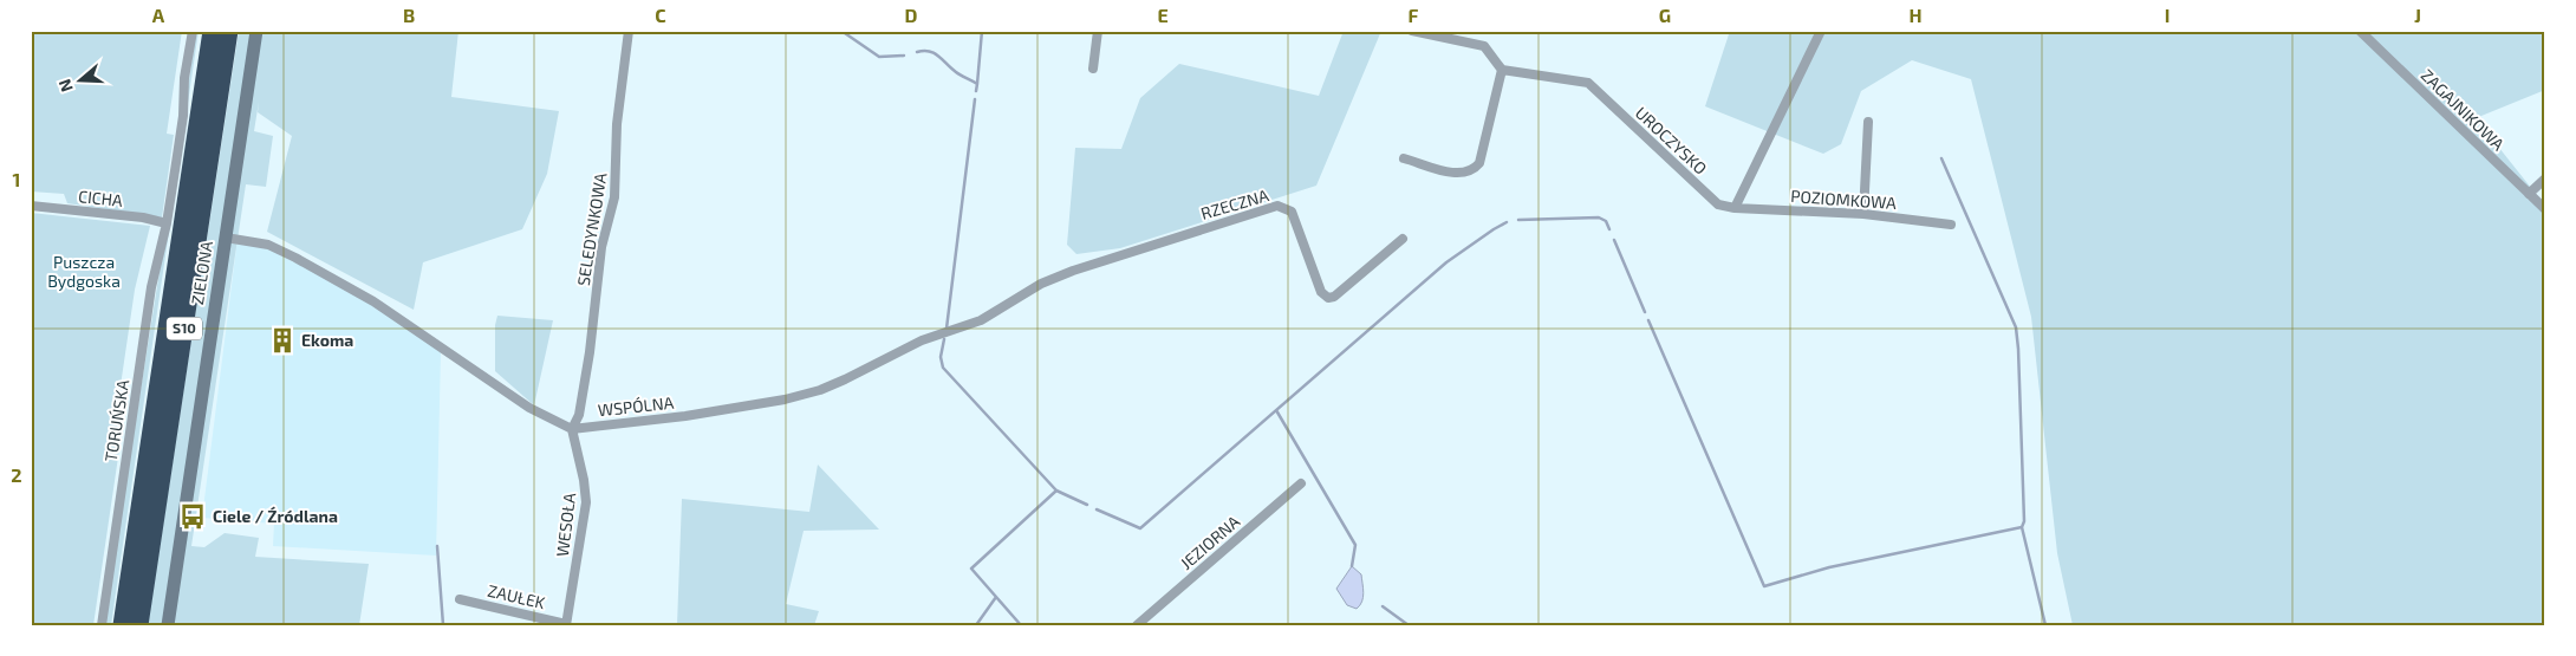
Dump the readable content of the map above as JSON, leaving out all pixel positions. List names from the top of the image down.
{
  "streets": {
    "highway": ["S10"],
    "street": [
      "ZAGAJNIKOWA",
      "UROCZYSKO",
      "CICHA",
      "POZIOMKOWA",
      "RZECZNA",
      "SELEDYNKOWA",
      "ZIELONA",
      "WSPÓLNA",
      "TORUŃSKA",
      "WESOŁA",
      "JEZIORNA",
      "ZAUŁEK"
    ]
  },
  "crossings": [
    ["UROCZYSKO", "POZIOMKOWA"],
    ["CICHA", "TORUŃSKA"],
    ["RZECZNA", "WSPÓLNA"],
    ["SELEDYNKOWA", "WSPÓLNA"],
    ["SELEDYNKOWA", "WESOŁA"],
    ["WSPÓLNA", "WESOŁA"],
    ["WESOŁA", "ZAUŁEK"]
  ],
  "parks": ["Puszcza Bydgoska"],
  "places": {
    "building": ["Ekoma"],
    "bus stop": ["Ciele / Źródlana"]
  },
  "north": "left",
  "grid": {
    "columns": [
      "A",
      "B",
      "C",
      "D",
      "E",
      "F",
      "G",
      "H",
      "I",
      "J"
    ],
    "rows": ["1", "2"]
  }
}
